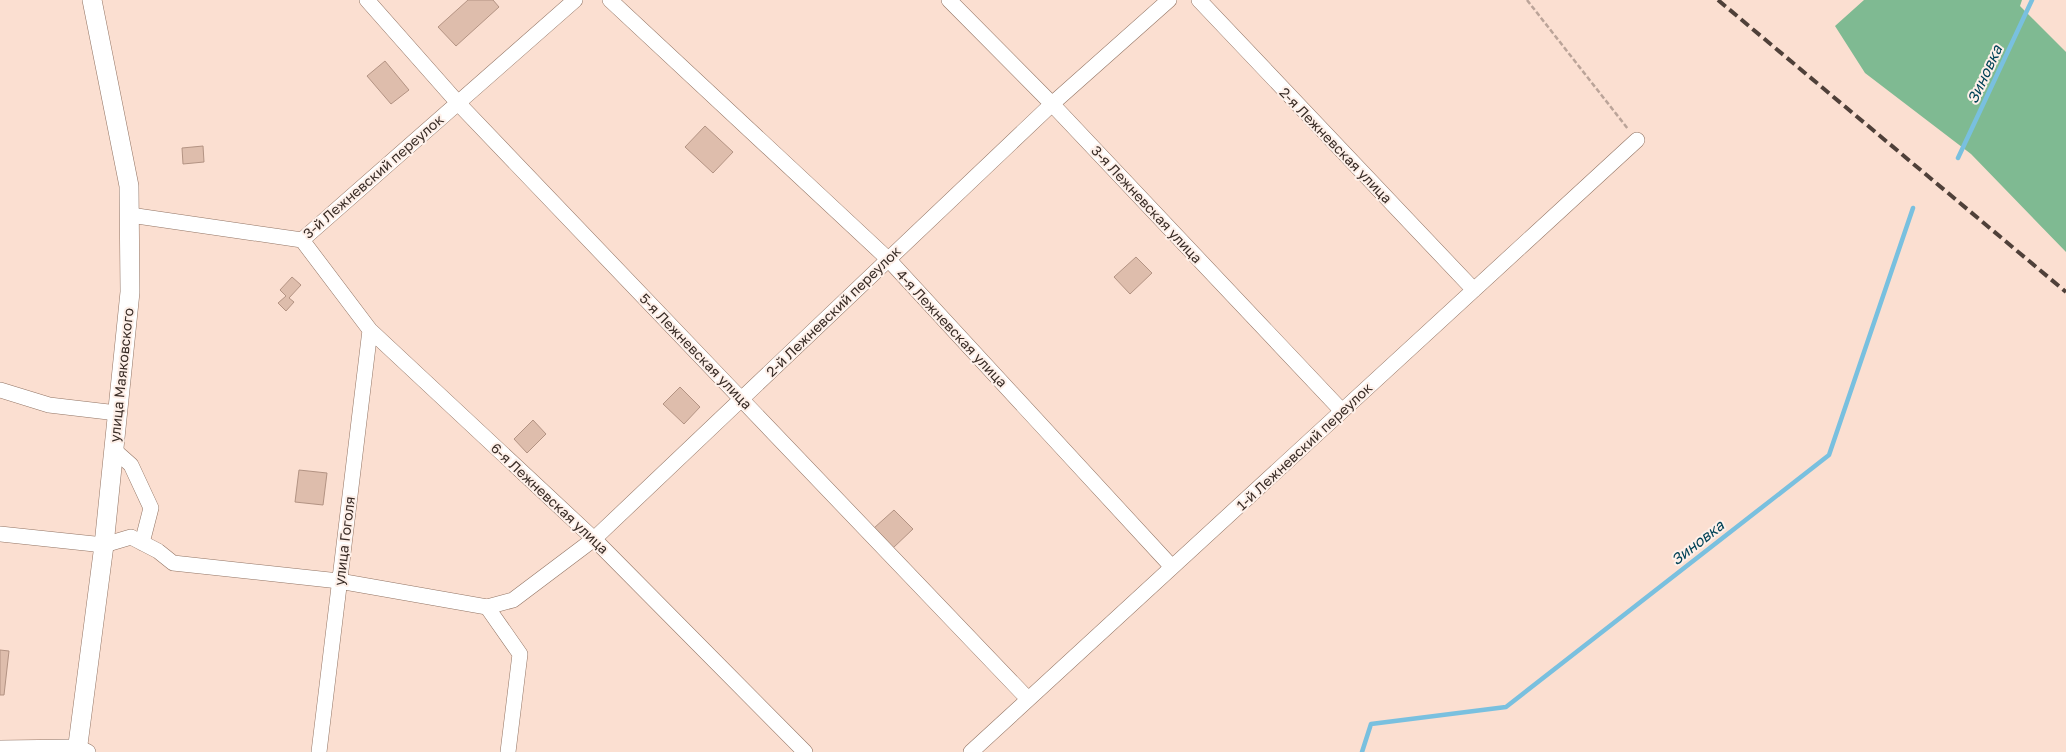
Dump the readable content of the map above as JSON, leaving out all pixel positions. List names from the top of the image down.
{
  "streets": {
    "main road": ["улица Маяковского"],
    "street": [
      "2-я Лежневская улица",
      "3-й Лежневский переулок",
      "3-я Лежневская улица",
      "2-й Лежневский переулок",
      "4-я Лежневская улица",
      "5-я Лежневская улица",
      "1-й Лежневский переулок",
      "6-я Лежневская улица",
      "улица Гоголя"
    ]
  },
  "crossings": [
    ["2-я Лежневская улица", "1-й Лежневский переулок"],
    ["3-й Лежневский переулок", "5-я Лежневская улица"],
    ["3-й Лежневский переулок", "улица Маяковского"],
    ["3-й Лежневский переулок", "6-я Лежневская улица"],
    ["3-я Лежневская улица", "2-й Лежневский переулок"],
    ["3-я Лежневская улица", "1-й Лежневский переулок"],
    ["2-й Лежневский переулок", "4-я Лежневская улица"],
    ["2-й Лежневский переулок", "5-я Лежневская улица"],
    ["2-й Лежневский переулок", "6-я Лежневская улица"],
    ["4-я Лежневская улица", "1-й Лежневский переулок"],
    ["5-я Лежневская улица", "1-й Лежневский переулок"],
    ["6-я Лежневская улица", "улица Гоголя"]
  ],
  "water": ["Зиновка"]
}
